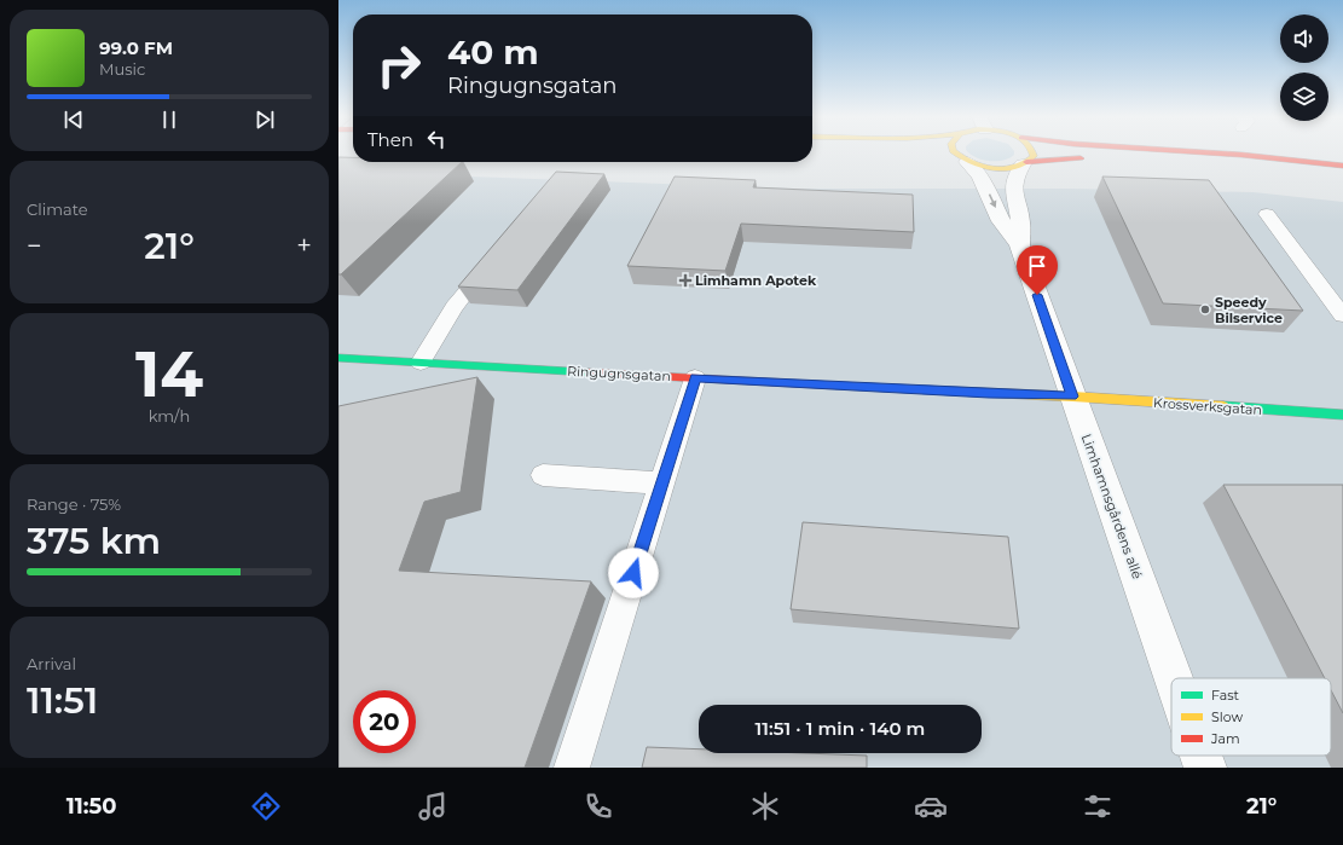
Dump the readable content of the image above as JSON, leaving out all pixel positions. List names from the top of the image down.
{
  "streets": {
    "main road": ["Ringugnsgatan", "Krossverksgatan"],
    "street": ["Limhamnsgårdens allé"]
  },
  "crossings": [
    ["Ringugnsgatan", "Krossverksgatan"],
    ["Ringugnsgatan", "Limhamnsgårdens allé"],
    ["Krossverksgatan", "Limhamnsgårdens allé"]
  ],
  "places": {
    "health": ["Limhamn Apotek"],
    "other": ["Speedy Bilservice"]
  },
  "legend": ["Fast", "Slow", "Jam"],
  "page": {
    "turn": ["40 m", "Ringugnsgatan"],
    "song": ["99.0 FM", "Music"],
    "then": "Then",
    "tile": [
      "Climate",
      ["14", "km/h"],
      ["Range · 75%", "375 km"],
      ["Arrival", "11:51"]
    ],
    "heat": ["−", "21°", "+"],
    "limit": "20",
    "trip": "11:51 · 1 min · 140 m",
    "tabs": ["11:50", "21°"]
  }
}
